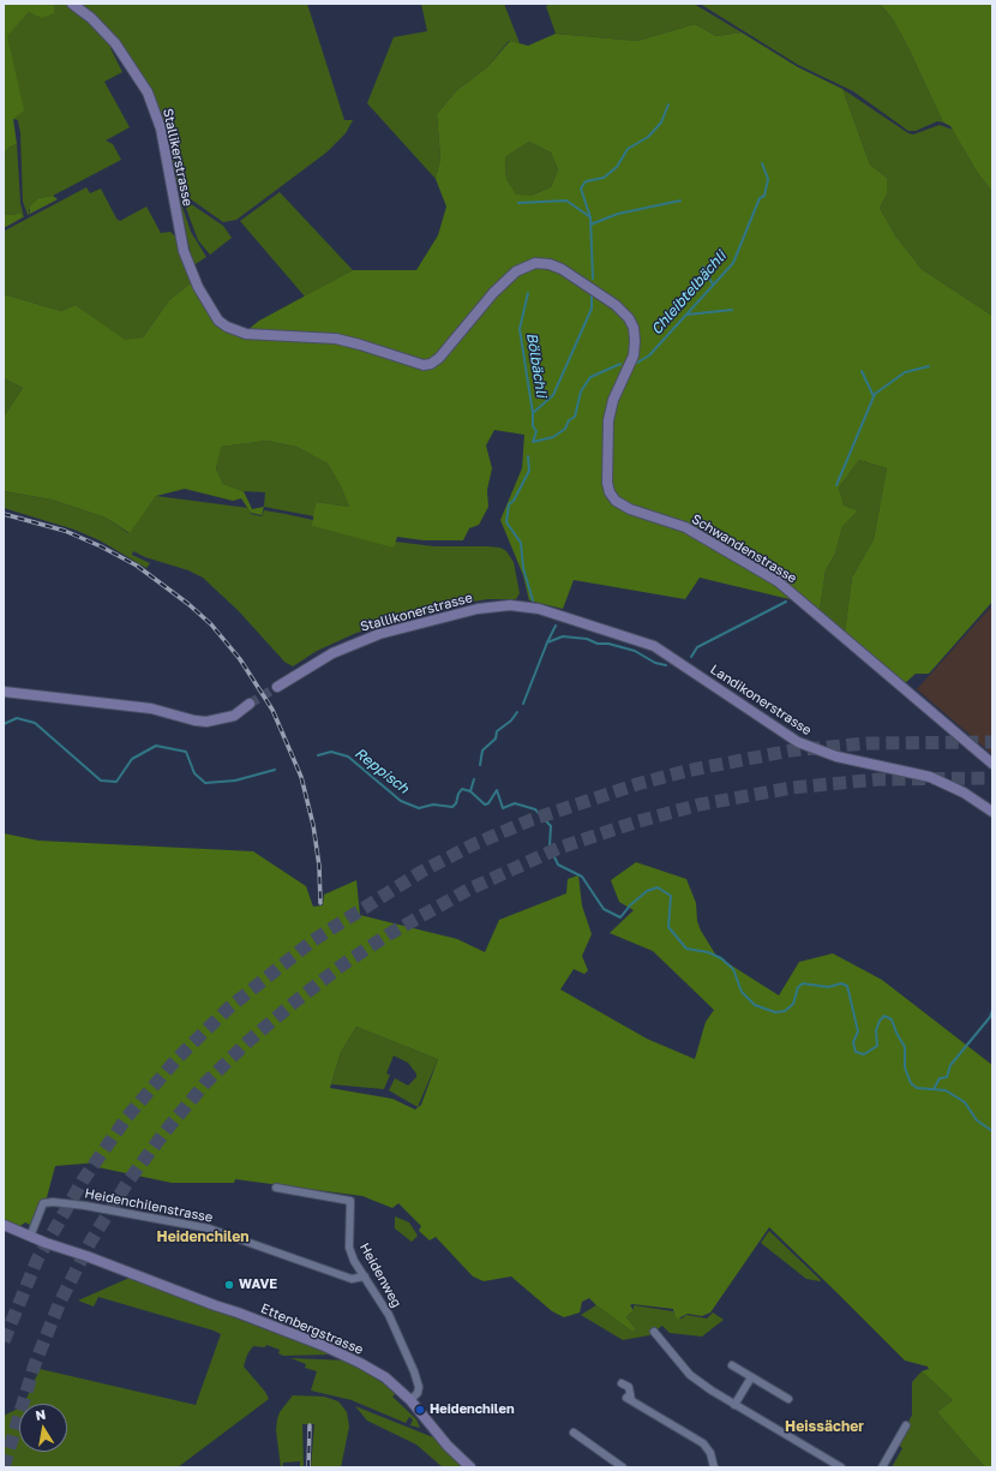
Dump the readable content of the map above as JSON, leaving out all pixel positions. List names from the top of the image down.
{
  "streets": {
    "street": [
      "Stallikerstrasse",
      "Schwandenstrasse",
      "Stallikonerstrasse",
      "Landikonerstrasse",
      "Heidenchilenstrasse",
      "Heidenweg",
      "Ettenbergstrasse"
    ]
  },
  "crossings": [
    ["Stallikerstrasse", "Schwandenstrasse"],
    ["Stallikonerstrasse", "Landikonerstrasse"],
    ["Heidenchilenstrasse", "Heidenweg"],
    ["Heidenchilenstrasse", "Ettenbergstrasse"],
    ["Heidenweg", "Ettenbergstrasse"]
  ],
  "districts": ["Heidenchilen", "Heissächer"],
  "water": ["Chleibtelbächli", "Bölbächli", "Reppisch"],
  "places": ["WAVE", "Heidenchilen"],
  "north": "top"
}
